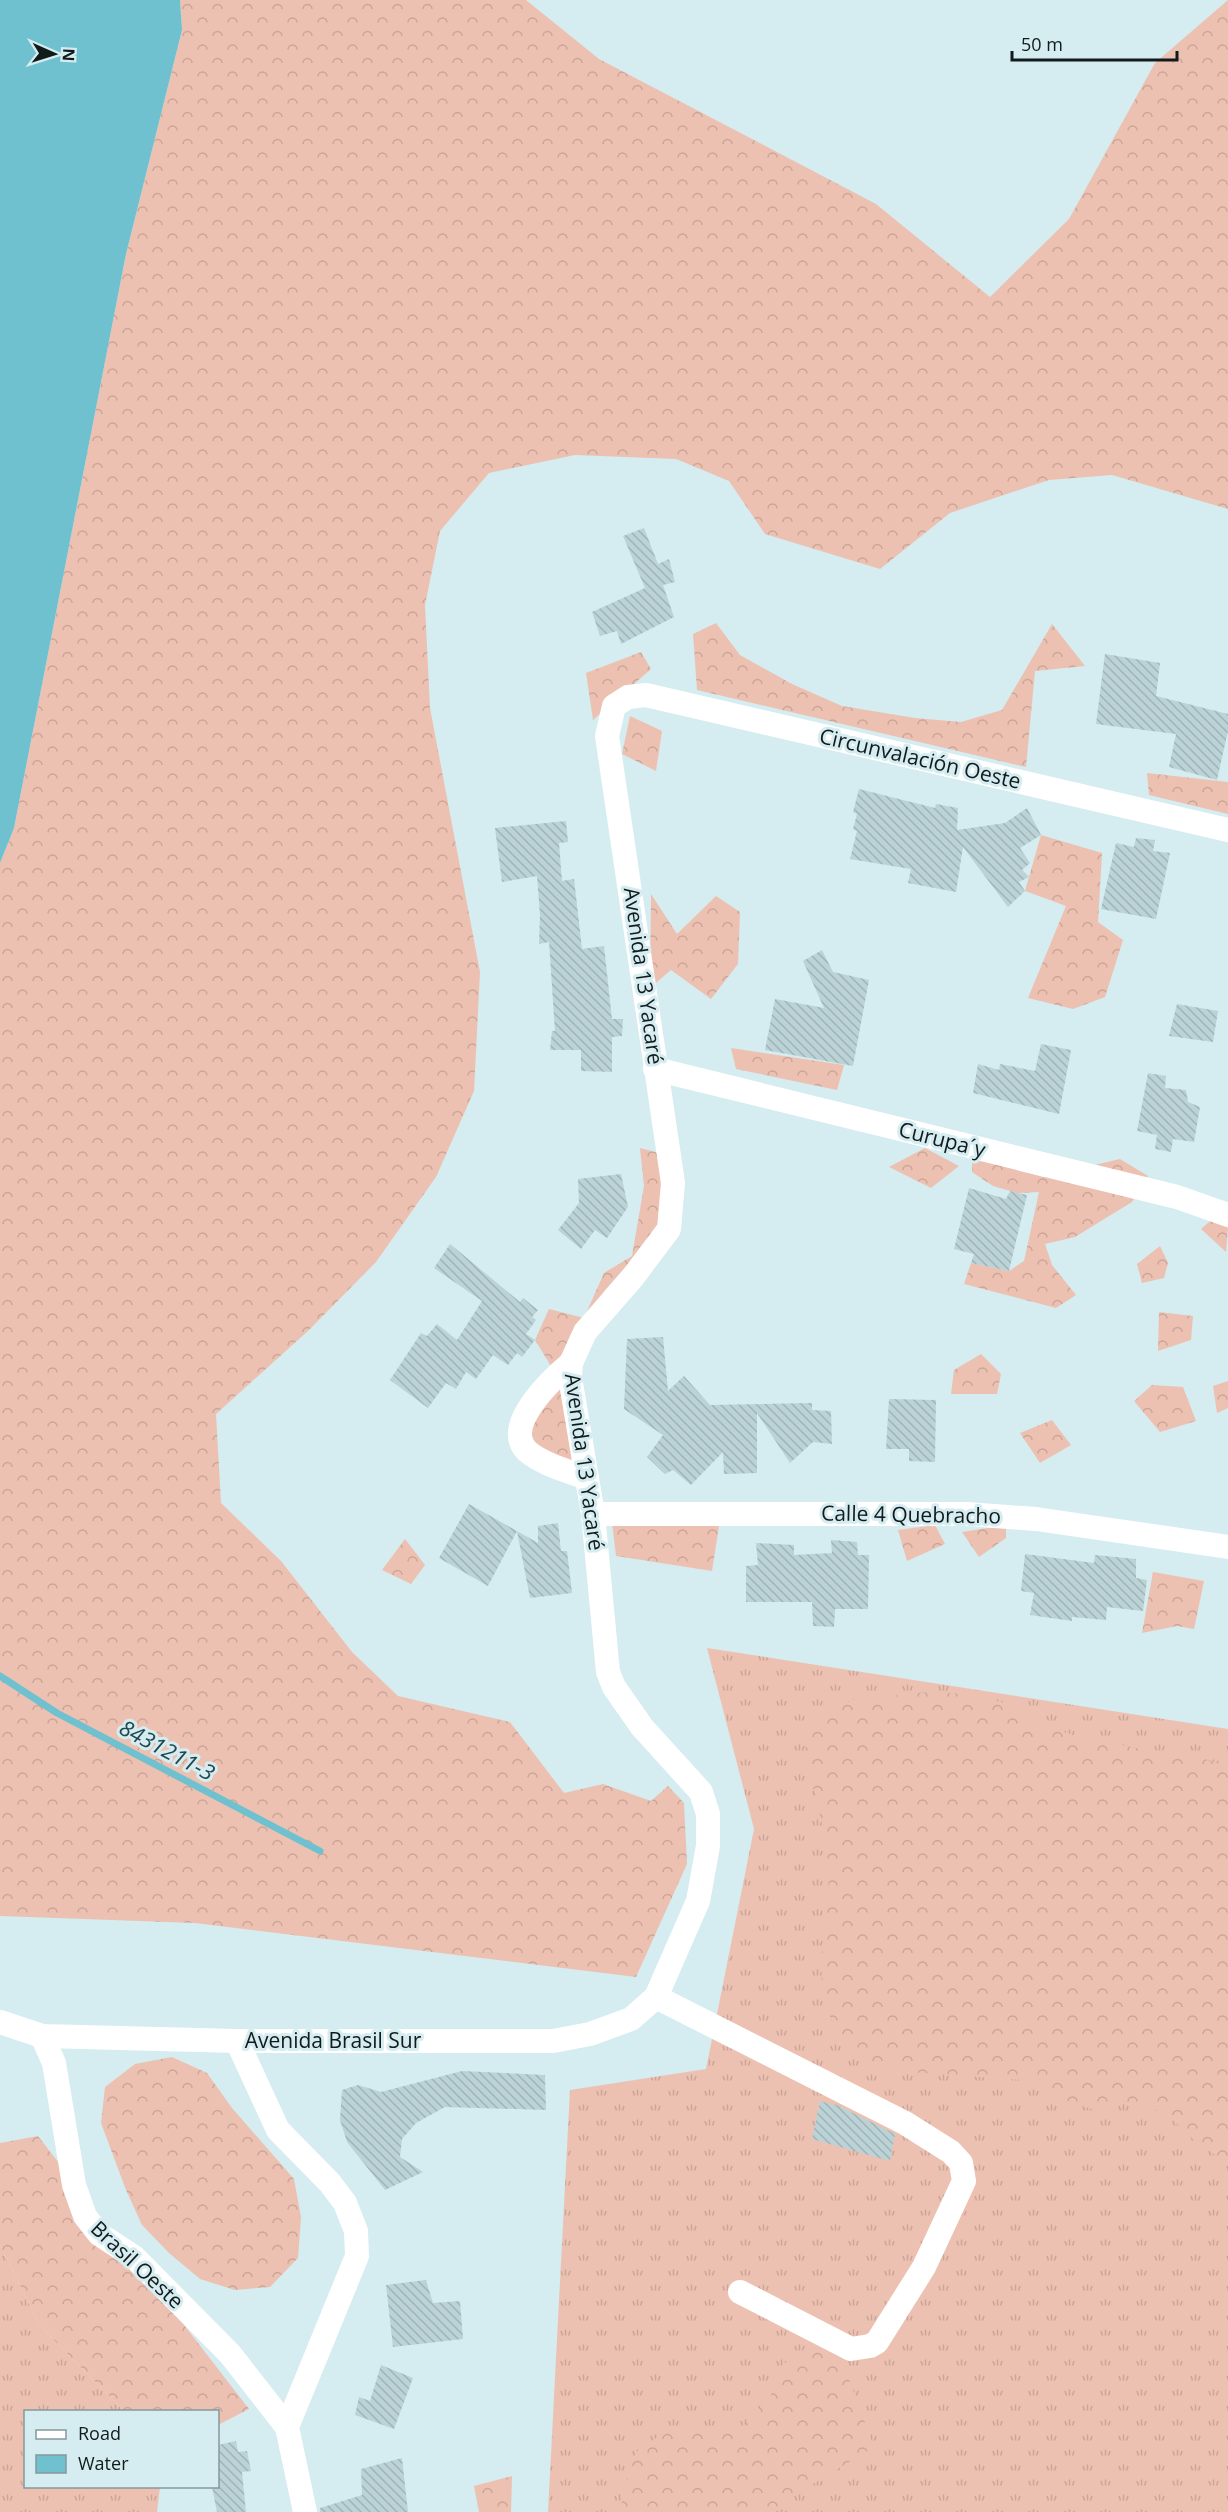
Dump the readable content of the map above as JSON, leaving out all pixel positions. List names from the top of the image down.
{
  "streets": {
    "street": [
      "Circunvalación Oeste",
      "Avenida 13 Yacaré",
      "Curupa´y",
      "Calle 4 Quebracho",
      "Avenida Brasil Sur",
      "Brasil Oeste"
    ]
  },
  "crossings": [
    ["Circunvalación Oeste", "Avenida 13 Yacaré"],
    ["Avenida 13 Yacaré", "Curupa´y"],
    ["Avenida 13 Yacaré", "Calle 4 Quebracho"],
    ["Avenida 13 Yacaré", "Avenida Brasil Sur"],
    ["Avenida Brasil Sur", "Brasil Oeste"]
  ],
  "water": ["8431211-3"],
  "legend": ["Road", "Water"],
  "scale_bar": "50 m",
  "north": "right"
}
